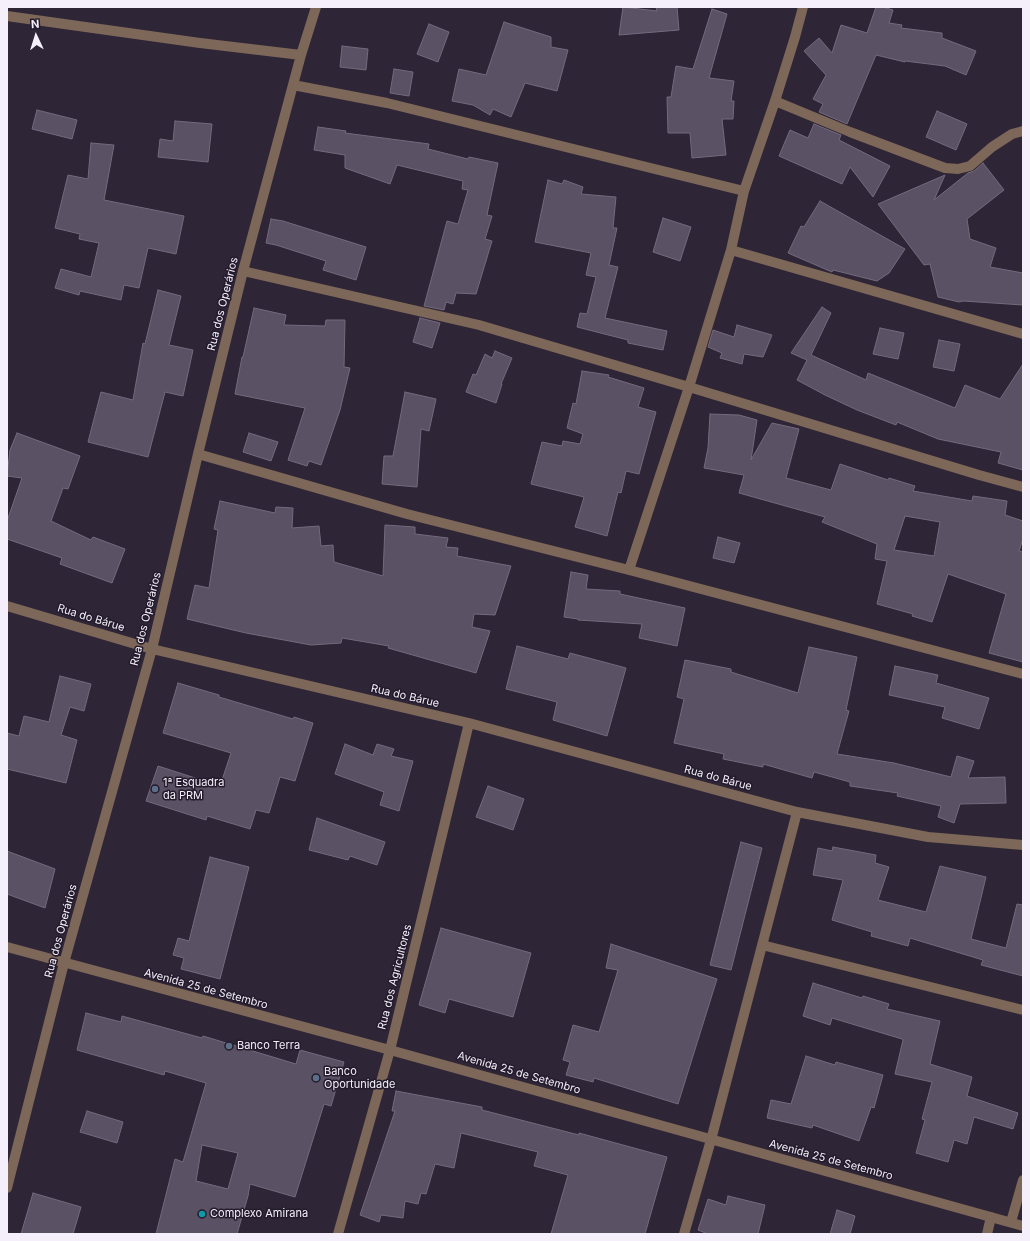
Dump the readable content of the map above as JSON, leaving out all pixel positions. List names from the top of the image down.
{
  "streets": {
    "street": [
      "Rua dos Operários",
      "Rua do Bárue",
      "Rua dos Agricultores",
      "Avenida 25 de Setembro"
    ]
  },
  "crossings": [
    ["Rua dos Operários", "Rua do Bárue"],
    ["Rua dos Operários", "Avenida 25 de Setembro"],
    ["Rua do Bárue", "Rua dos Agricultores"],
    ["Rua dos Agricultores", "Avenida 25 de Setembro"]
  ],
  "places": [
    "1ª Esquadra da PRM",
    "Banco Terra",
    "Banco Oportunidade",
    "Complexo Amirana"
  ],
  "north": "top"
}
